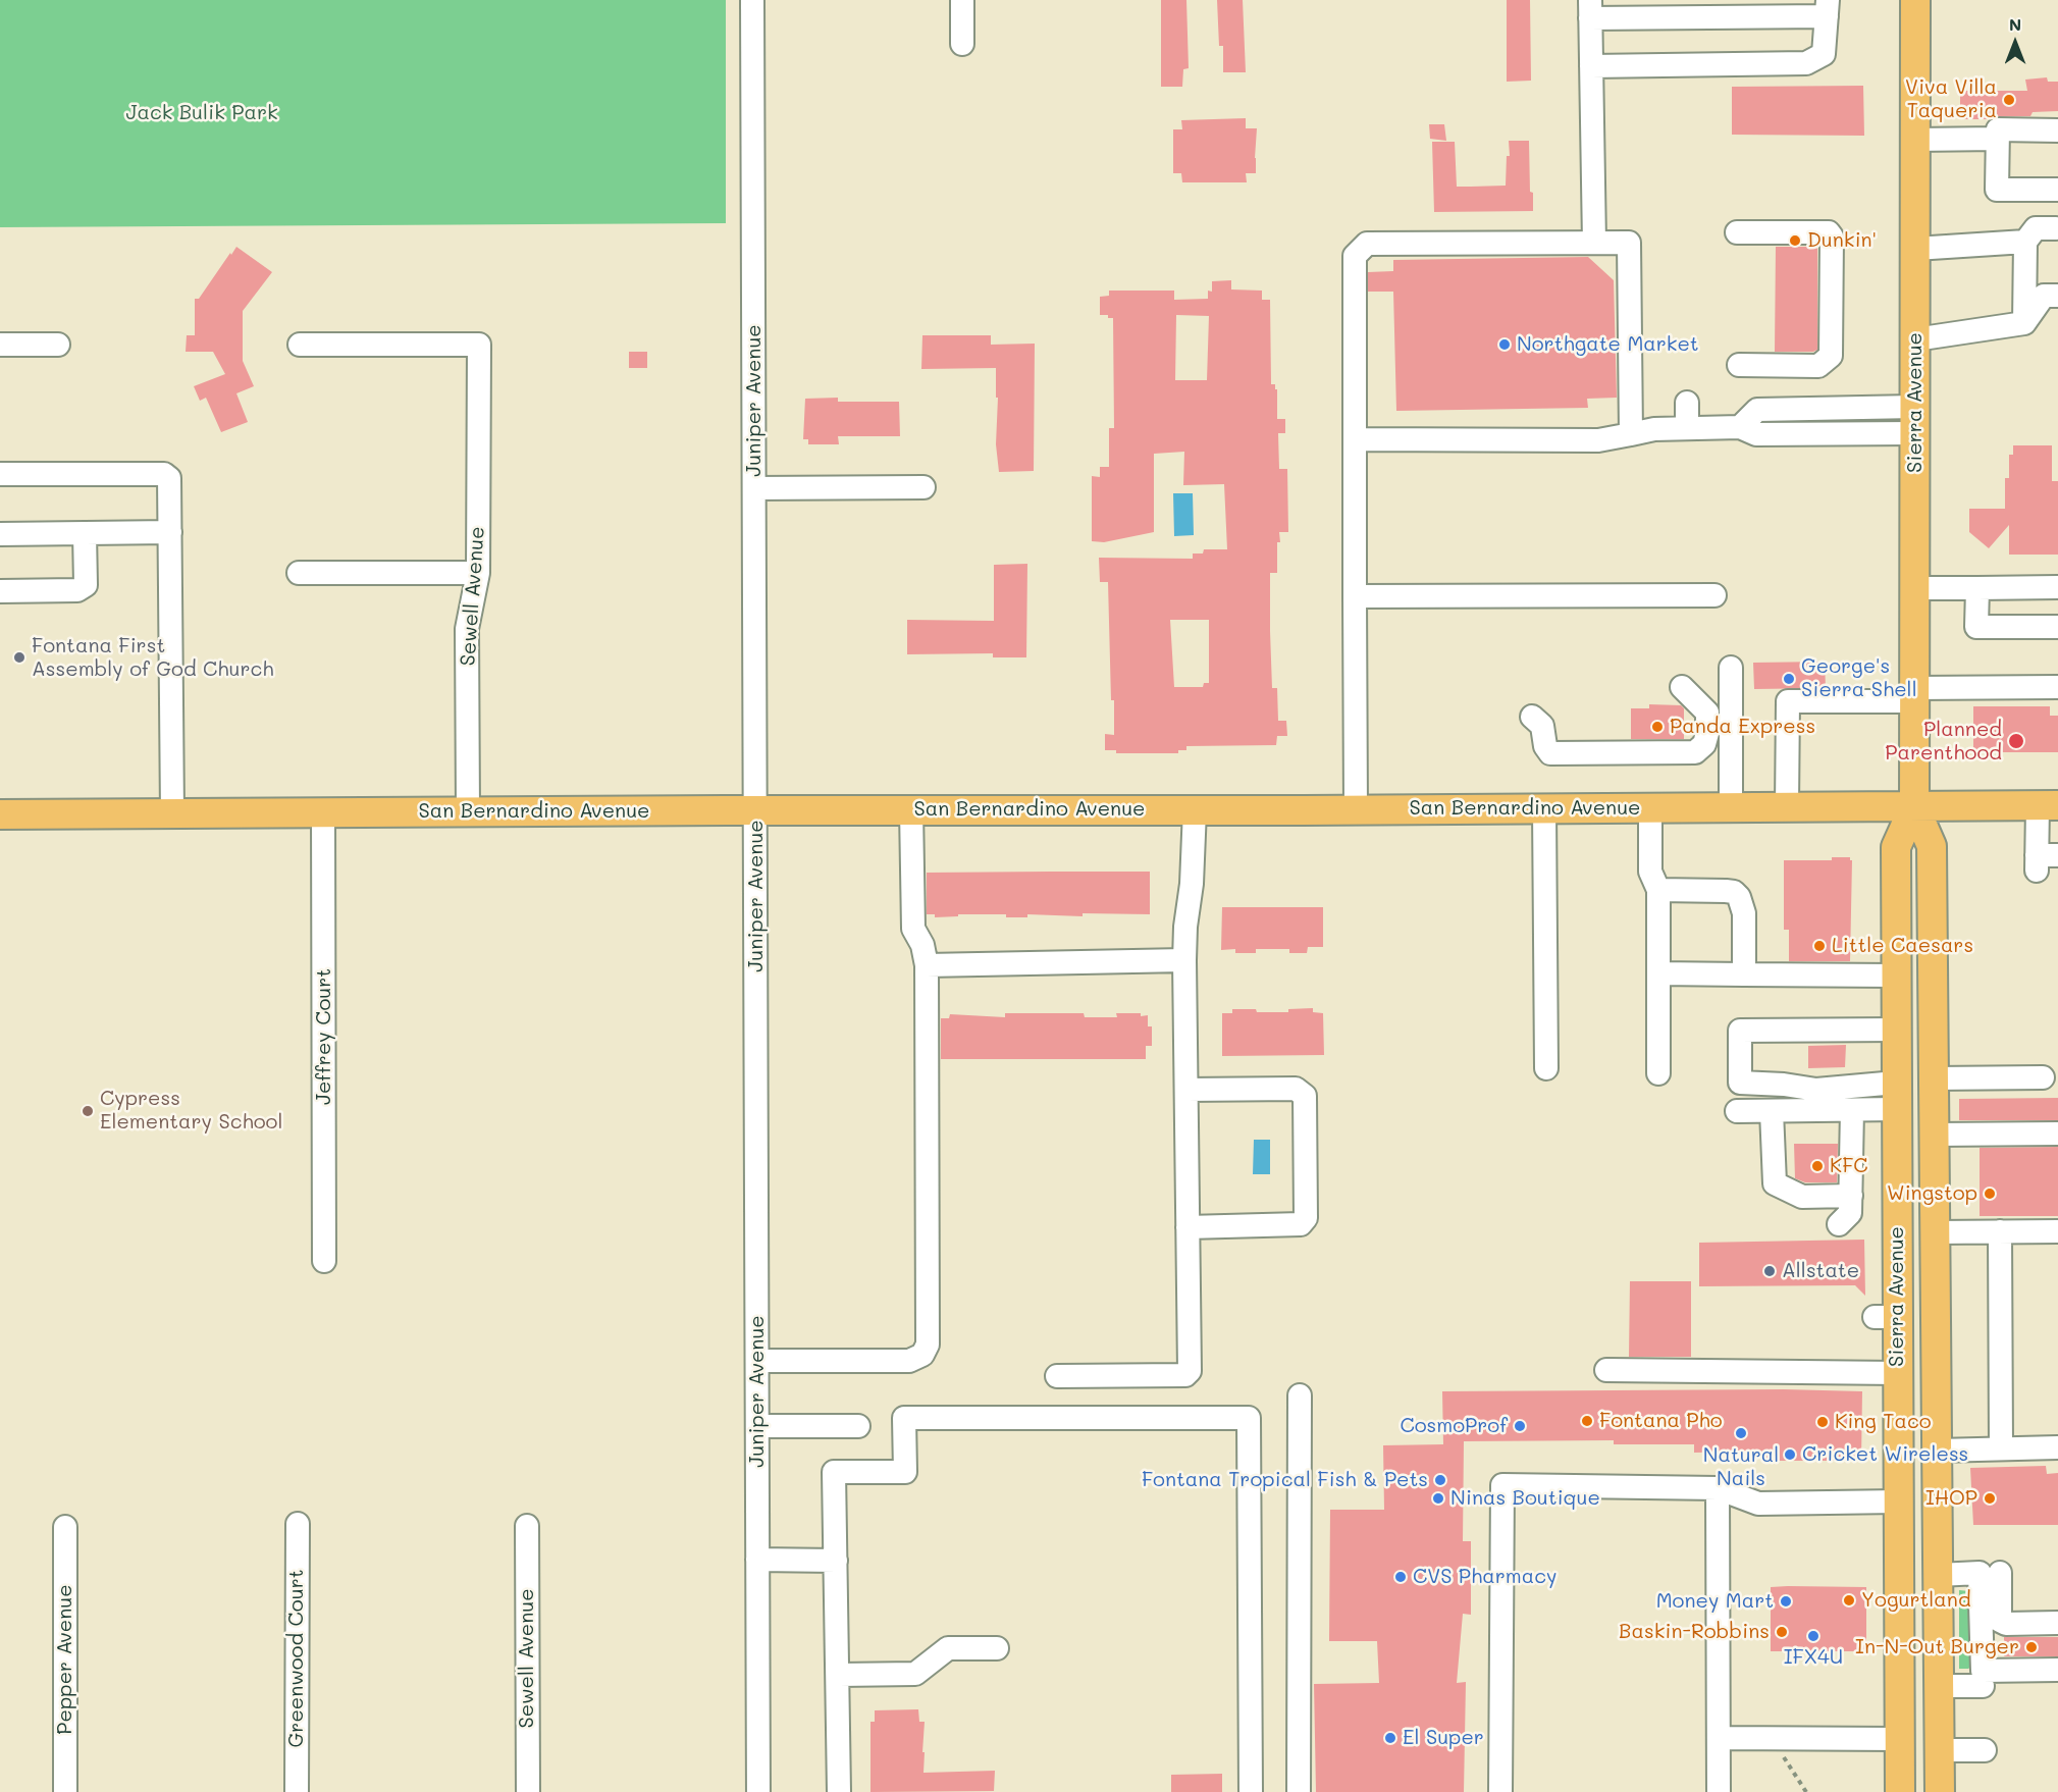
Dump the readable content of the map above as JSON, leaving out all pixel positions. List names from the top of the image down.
{
  "streets": {
    "main road": ["Sierra Avenue", "San Bernardino Avenue"],
    "street": [
      "Juniper Avenue",
      "Sewell Avenue",
      "Jeffrey Court",
      "Greenwood Court",
      "Pepper Avenue"
    ]
  },
  "crossings": [
    ["Juniper Avenue", "San Bernardino Avenue"],
    ["Sierra Avenue", "San Bernardino Avenue"],
    ["Sewell Avenue", "San Bernardino Avenue"],
    ["San Bernardino Avenue", "Jeffrey Court"]
  ],
  "parks": ["Jack Bulik Park"],
  "places": [
    "Viva Villa Taqueria",
    "Dunkin'",
    "Northgate Market",
    "Fontana First Assembly of God Church",
    "George's Sierra Shell",
    "Panda Express",
    "Planned Parenthood",
    "Little Caesars",
    "Cypress Elementary School",
    "KFC",
    "Wingstop",
    "Allstate",
    "Fontana Pho",
    "King Taco",
    "CosmoProf",
    "Natural Nails",
    "Cricket Wireless",
    "Fontana Tropical Fish & Pets",
    "Ninas Boutique",
    "IHOP",
    "CVS Pharmacy",
    "Yogurtland",
    "Money Mart",
    "Baskin-Robbins",
    "IFX4U",
    "In-N-Out Burger",
    "El Super"
  ],
  "north": "top"
}
